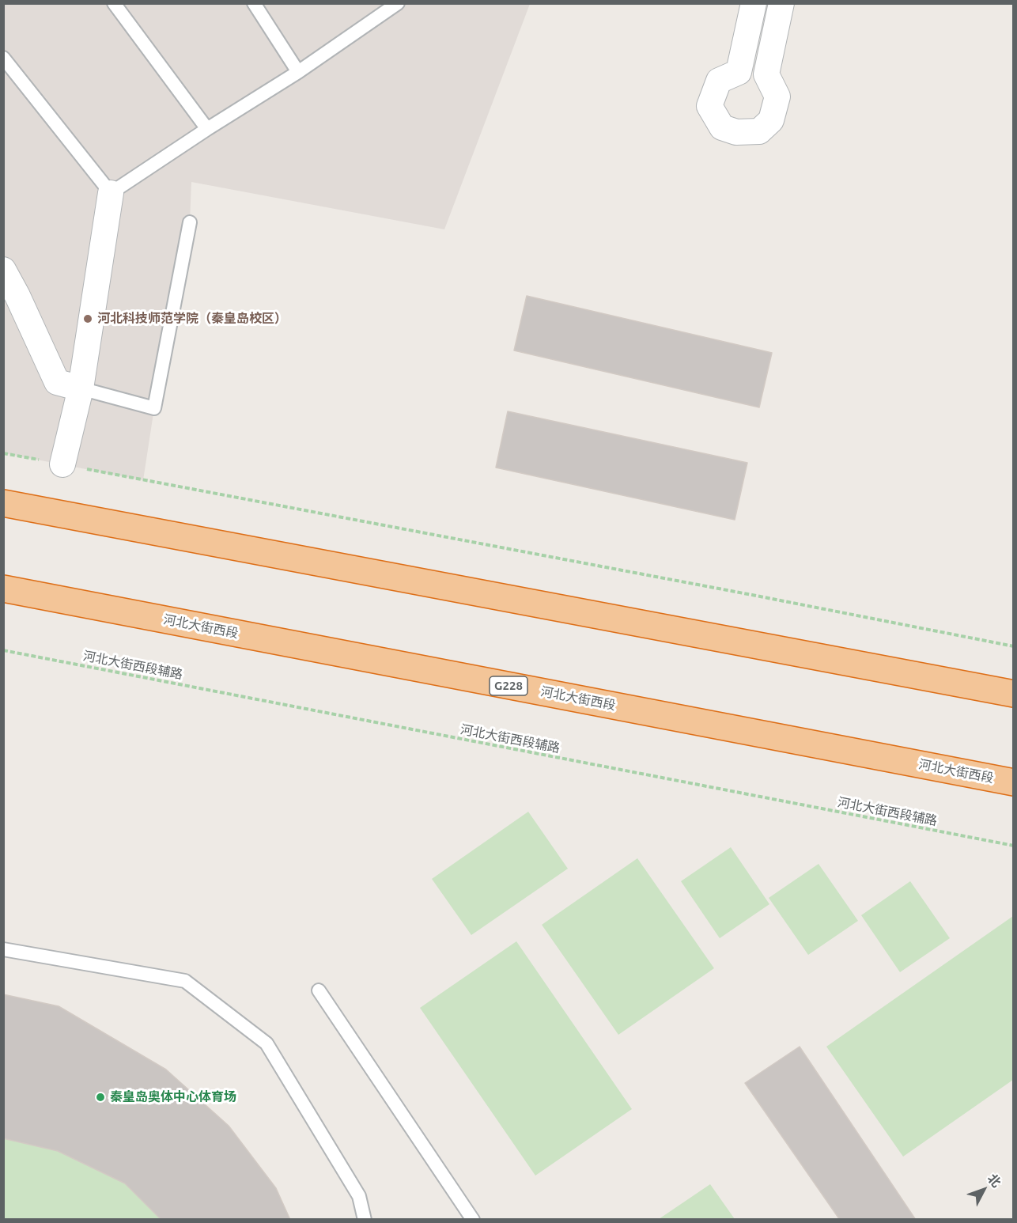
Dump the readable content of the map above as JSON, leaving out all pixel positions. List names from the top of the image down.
{
  "streets": {
    "highway": ["河北大街西段", "G228"],
    "path": ["河北大街西段辅路"]
  },
  "places": ["河北科技师范学院（秦皇岛校区）", "秦皇岛奥体中心体育场"],
  "north": "top right"
}
